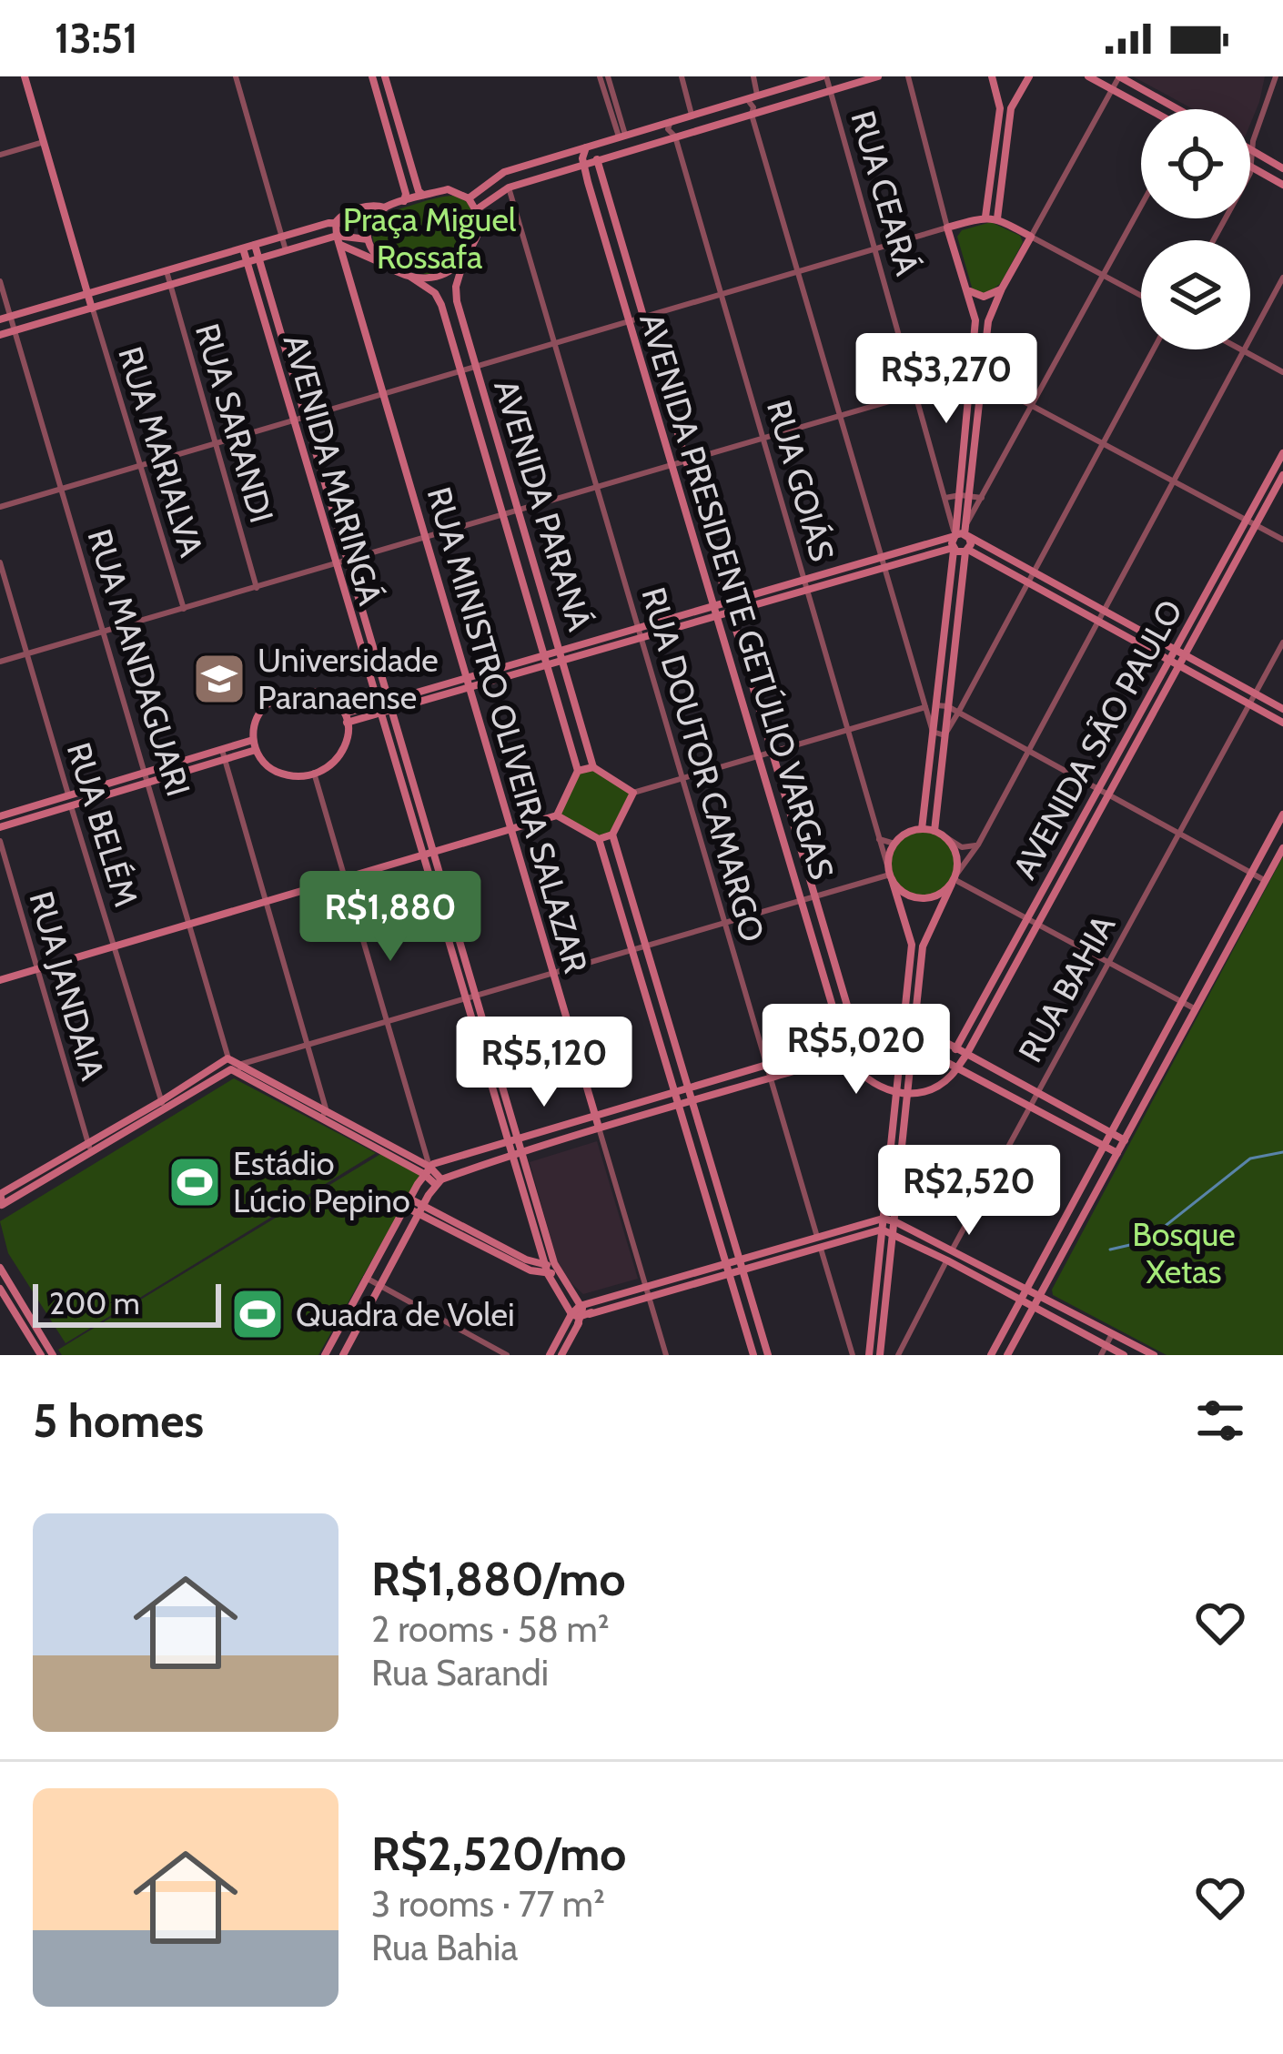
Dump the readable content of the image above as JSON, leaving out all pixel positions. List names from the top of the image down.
{
  "streets": {
    "street": [
      "RUA CEARÁ",
      "RUA SARANDI",
      "RUA MARIALVA",
      "AVENIDA MARINGÁ",
      "RUA GOIÁS",
      "AVENIDA PARANÁ",
      "AVENIDA PRESIDENTE GETÚLIO VARGAS",
      "RUA MANDAGUARI",
      "RUA MINISTRO OLIVEIRA SALAZAR",
      "AVENIDA SÃO PAULO",
      "RUA DOUTOR CAMARGO",
      "RUA BELÉM",
      "RUA JANDAIA",
      "RUA BAHIA"
    ]
  },
  "parks": ["Praça Miguel Rossafa", "Bosque Xetas"],
  "places": {
    "school or university": ["Universidade Paranaense"],
    "sports": ["Estádio Lúcio Pepino", "Quadra de Volei"]
  },
  "scale_bar": "200 m",
  "page": {
    "status": "13:51",
    "price": [
      "R$3,270",
      "R$1,880",
      "R$5,020",
      "R$5,120",
      "R$2,520"
    ],
    "scale": "200 m",
    "heading": "5 homes",
    "list": [
      {
        "name": "R$1,880/mo",
        "note": "2 rooms · 58 m² · Rua Sarandi"
      },
      {
        "name": "R$2,520/mo",
        "note": "3 rooms · 77 m² · Rua Bahia"
      }
    ]
  }
}
